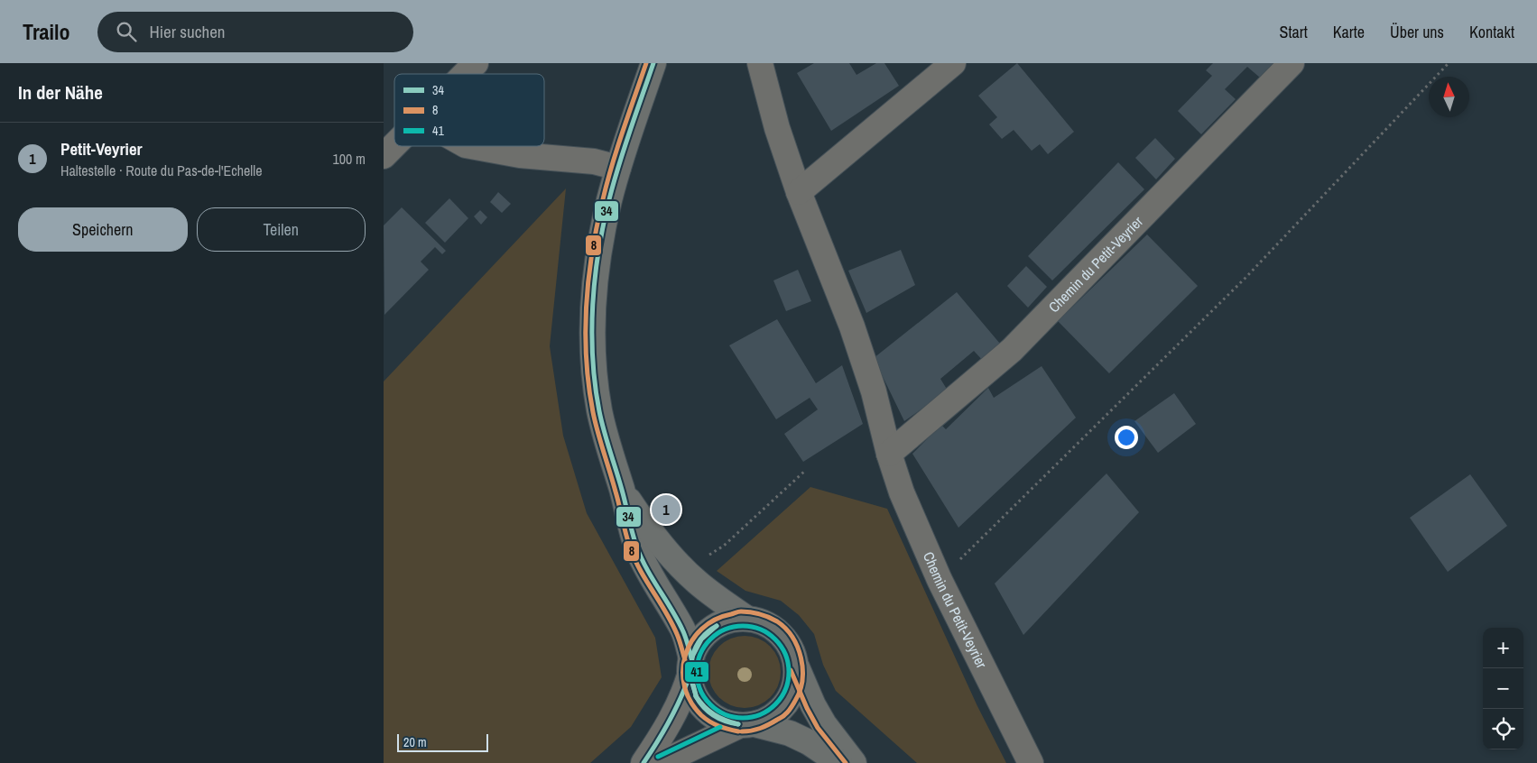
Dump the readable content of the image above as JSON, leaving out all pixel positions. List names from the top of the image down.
{
  "streets": {
    "street": ["Chemin du Petit-Veyrier"]
  },
  "lines": ["transit line 34", "transit line 8", "transit line 41"],
  "legend": ["34", "8", "41"],
  "scale_bar": "20 m",
  "north": "top",
  "page": {
    "header": "Trailo",
    "search": "Hier suchen",
    "nav": [
      "Start",
      "Karte",
      "Über uns",
      "Kontakt"
    ],
    "heading": "In der Nähe",
    "list": [
      {
        "mark": "1",
        "name": "Petit-Veyrier",
        "note": "Haltestelle · Route du Pas-de-l'Echelle",
        "value": "100 m"
      }
    ],
    "buttons": ["Speichern", "Teilen"],
    "pins": "1",
    "map_buttons": ["+", "−"],
    "scale": "20 m"
  }
}
